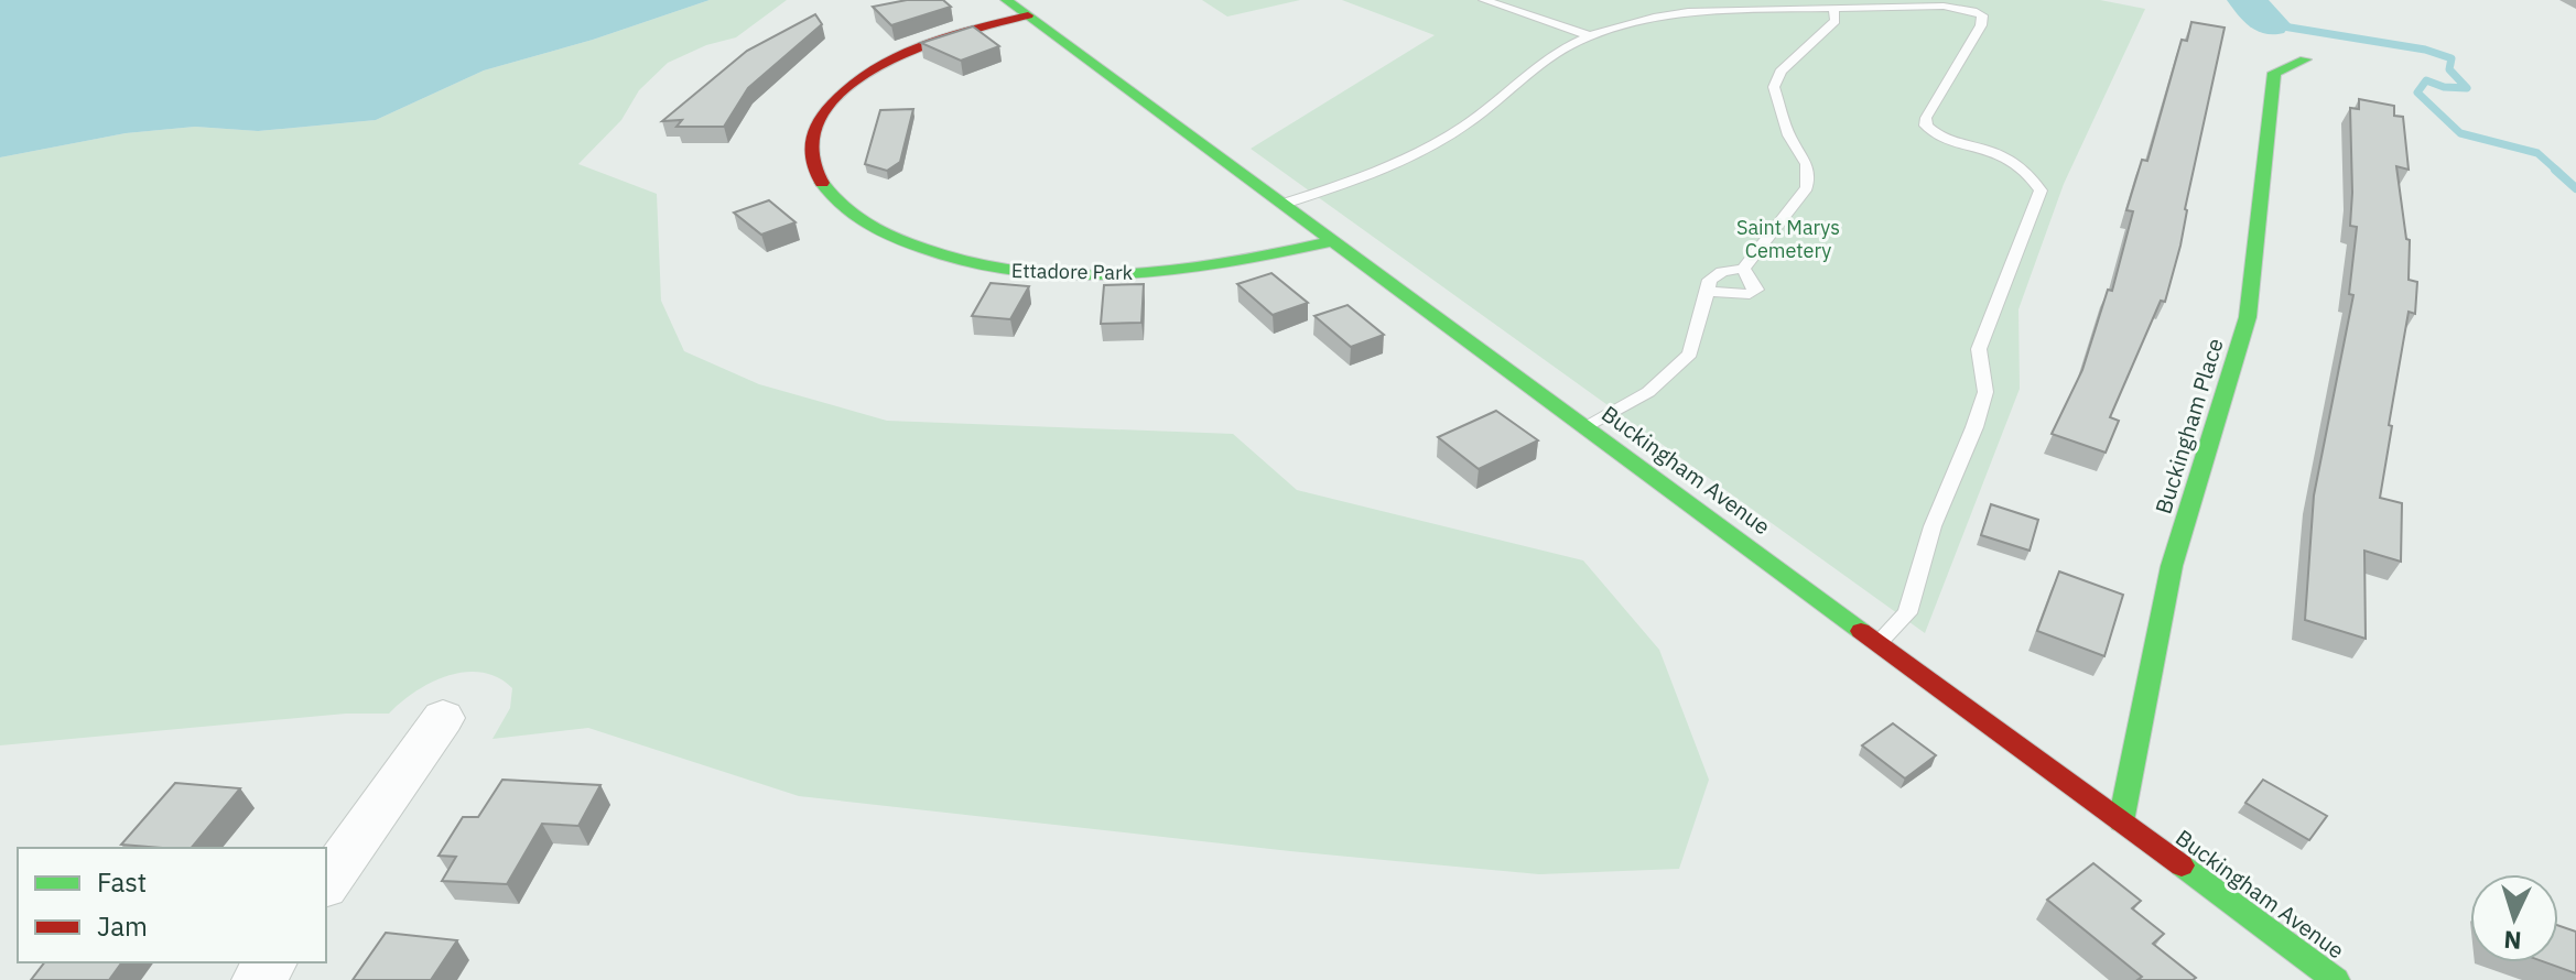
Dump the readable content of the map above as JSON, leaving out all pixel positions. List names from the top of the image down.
{
  "streets": {
    "street": ["Ettadore Park", "Buckingham Place", "Buckingham Avenue"]
  },
  "crossings": [
    ["Ettadore Park", "Buckingham Avenue"],
    ["Buckingham Place", "Buckingham Avenue"]
  ],
  "parks": ["Saint Marys Cemetery"],
  "legend": ["Fast", "Jam"],
  "north": "bottom"
}
